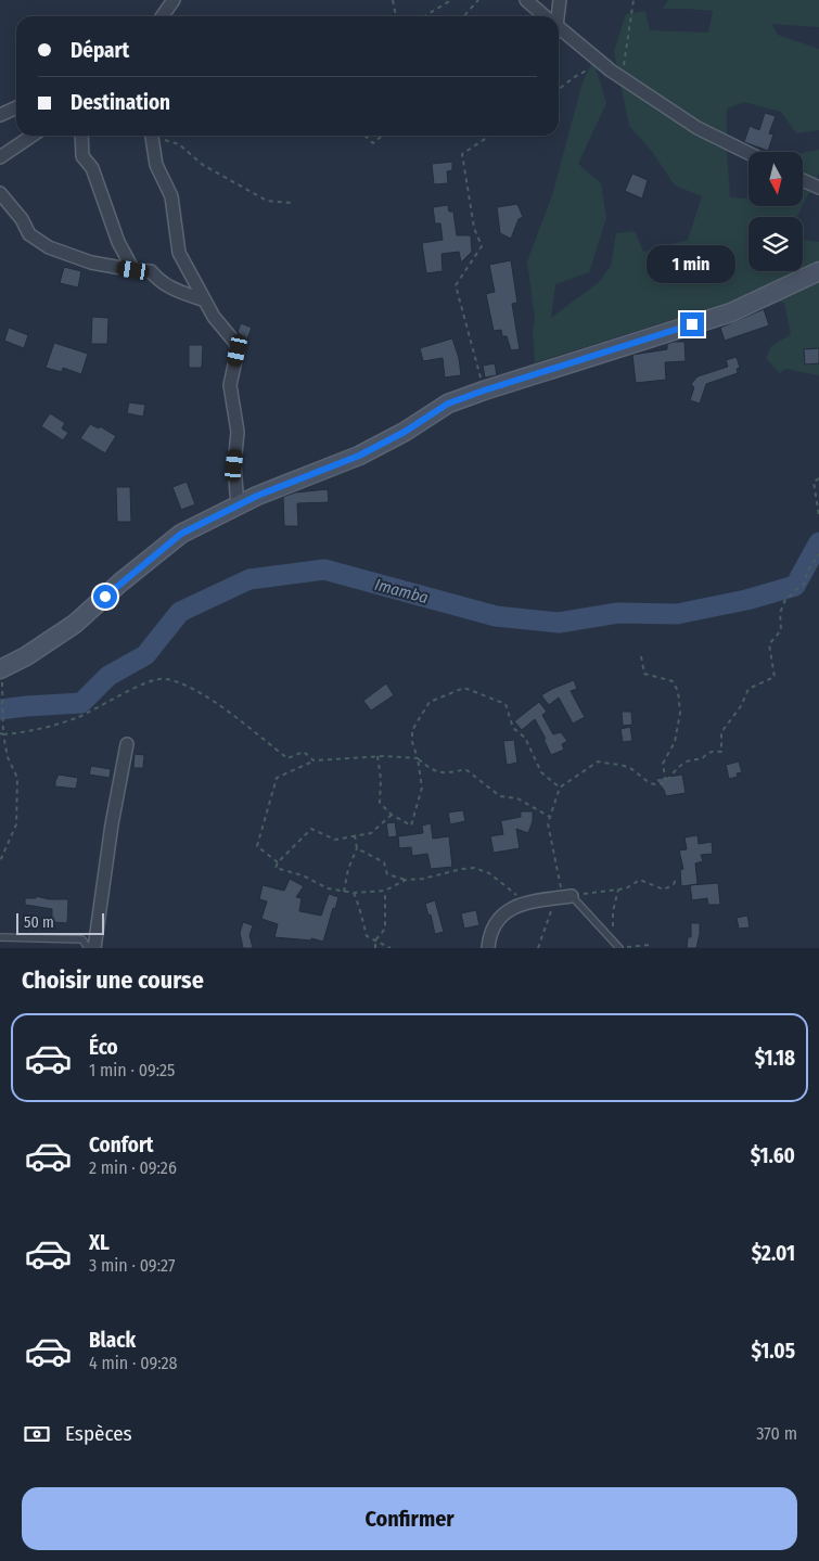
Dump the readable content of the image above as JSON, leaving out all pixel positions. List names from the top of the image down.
{
  "water": ["Imamba"],
  "scale_bar": "50 m",
  "north": "bottom",
  "page": {
    "banner": ["Départ", "Destination"],
    "bubble": "1 min",
    "scale": "50 m",
    "heading": "Choisir une course",
    "list": [
      {
        "name": "Éco",
        "note": "1 min · 09:25",
        "value": "$1.18"
      },
      {
        "name": "Confort",
        "note": "2 min · 09:26",
        "value": "$1.60"
      },
      {
        "name": "XL",
        "note": "3 min · 09:27",
        "value": "$2.01"
      },
      {
        "name": "Black",
        "note": "4 min · 09:28",
        "value": "$1.05"
      }
    ],
    "pay": ["Espèces", "370 m"],
    "buttons": "Confirmer"
  }
}
